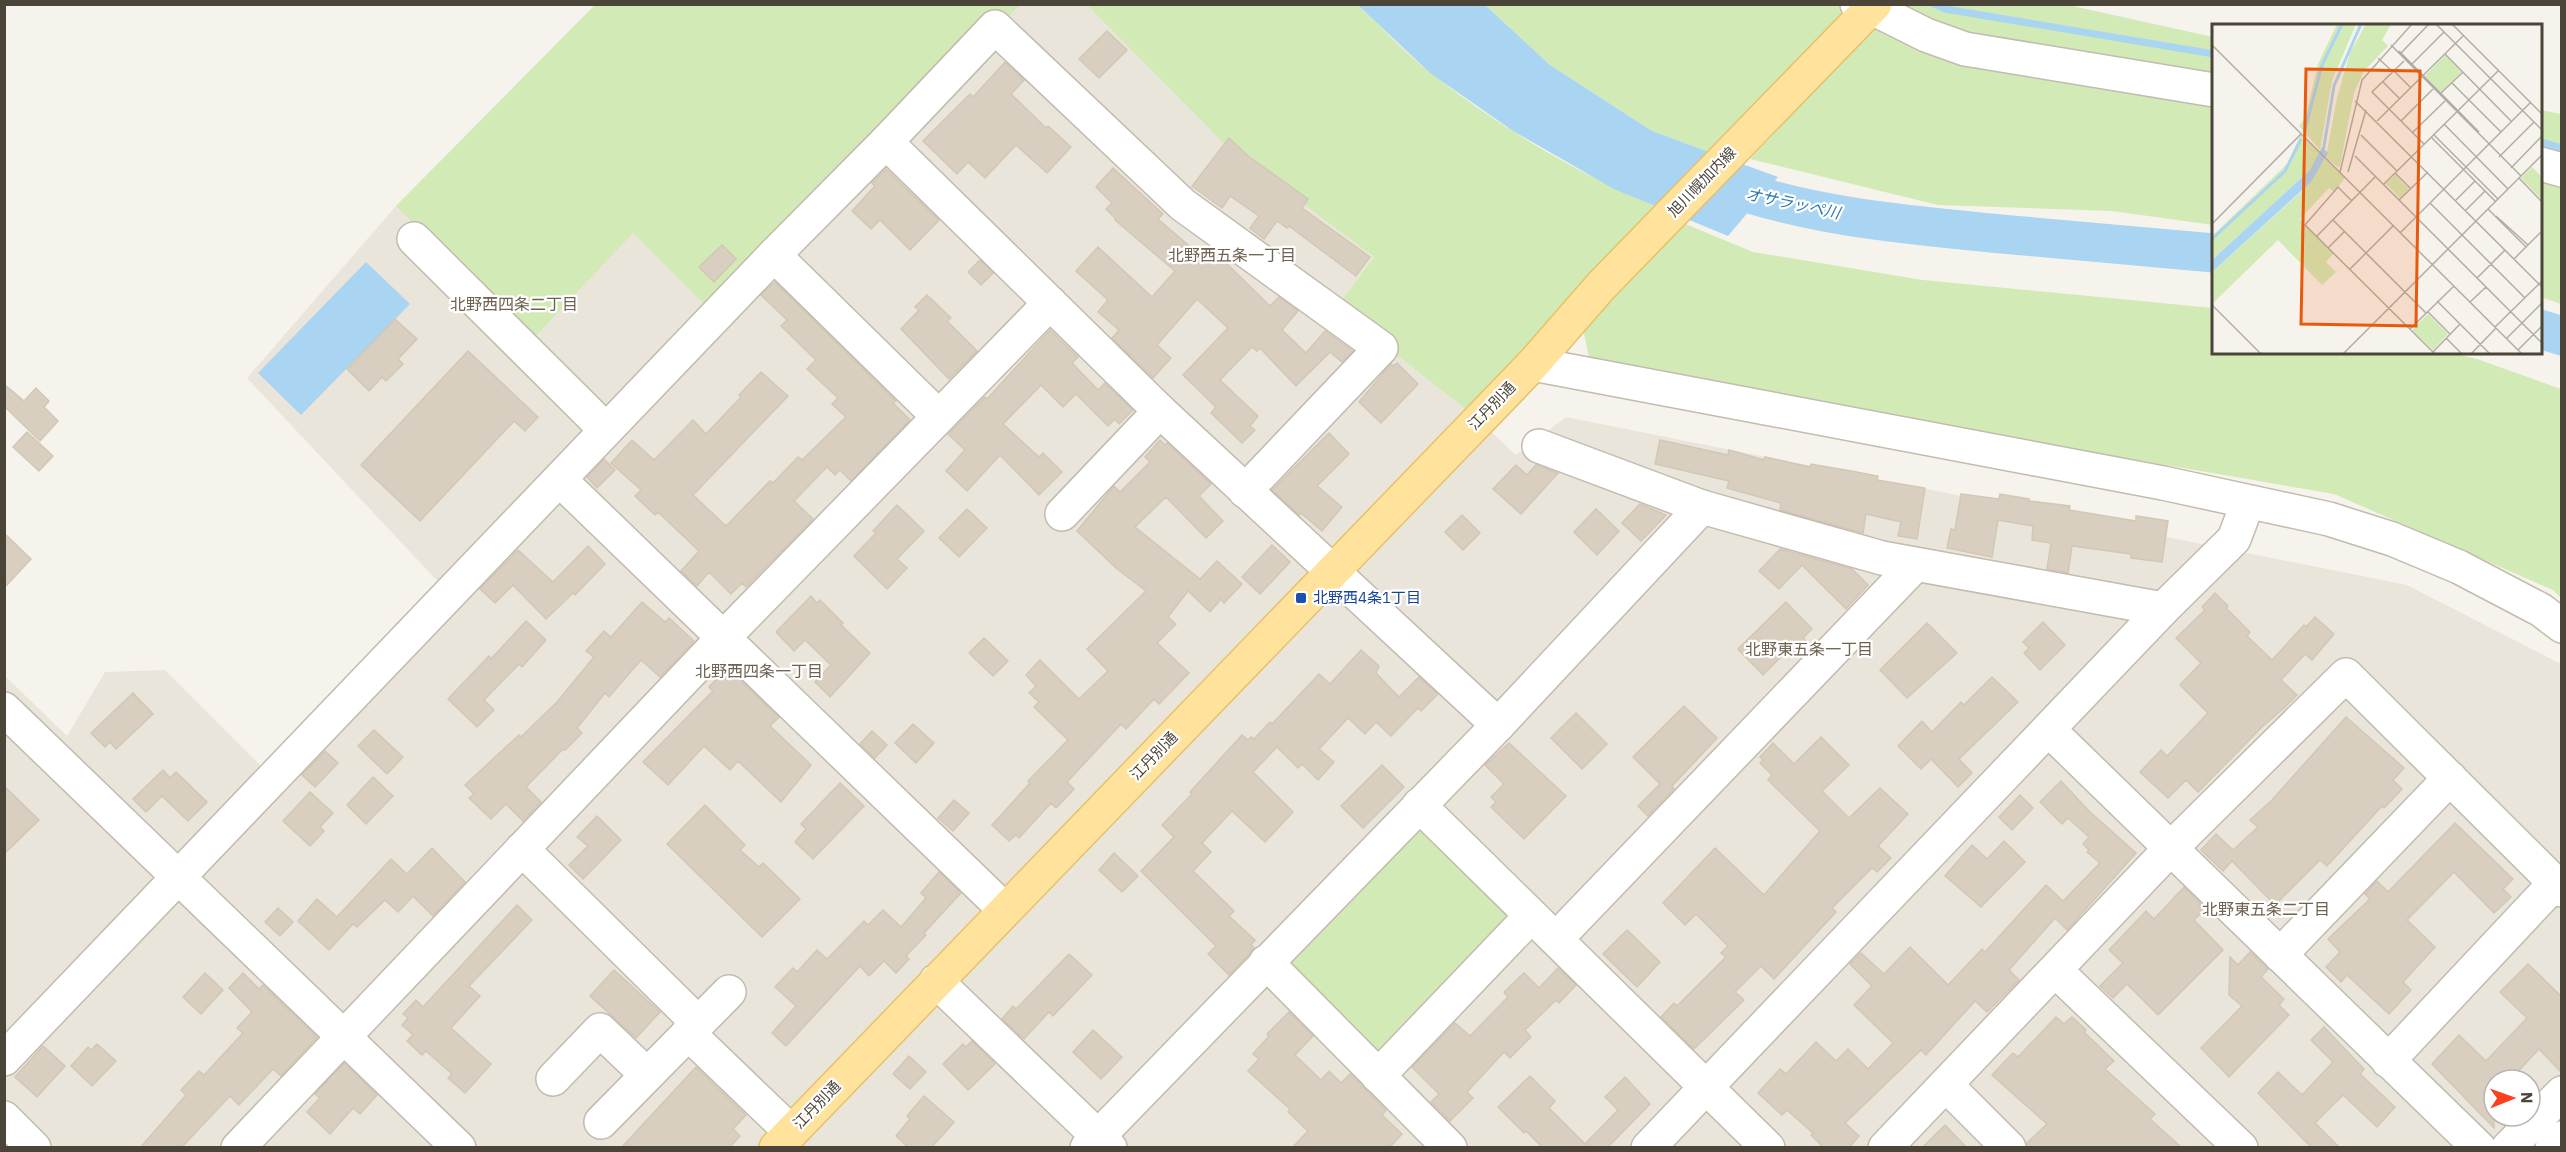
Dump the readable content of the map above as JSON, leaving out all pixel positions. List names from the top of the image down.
{
  "streets": {
    "main road": ["旭川幌加内線", "江丹別通"]
  },
  "crossings": [
    ["旭川幌加内線", "江丹別通"]
  ],
  "districts": [
    "北野西五条一丁目",
    "北野西四条二丁目",
    "北野東五条一丁目",
    "北野西四条一丁目",
    "北野東五条二丁目"
  ],
  "water": ["オサラッペ川"],
  "places": {
    "transit": ["北野西4条1丁目"]
  },
  "north": "right"
}
